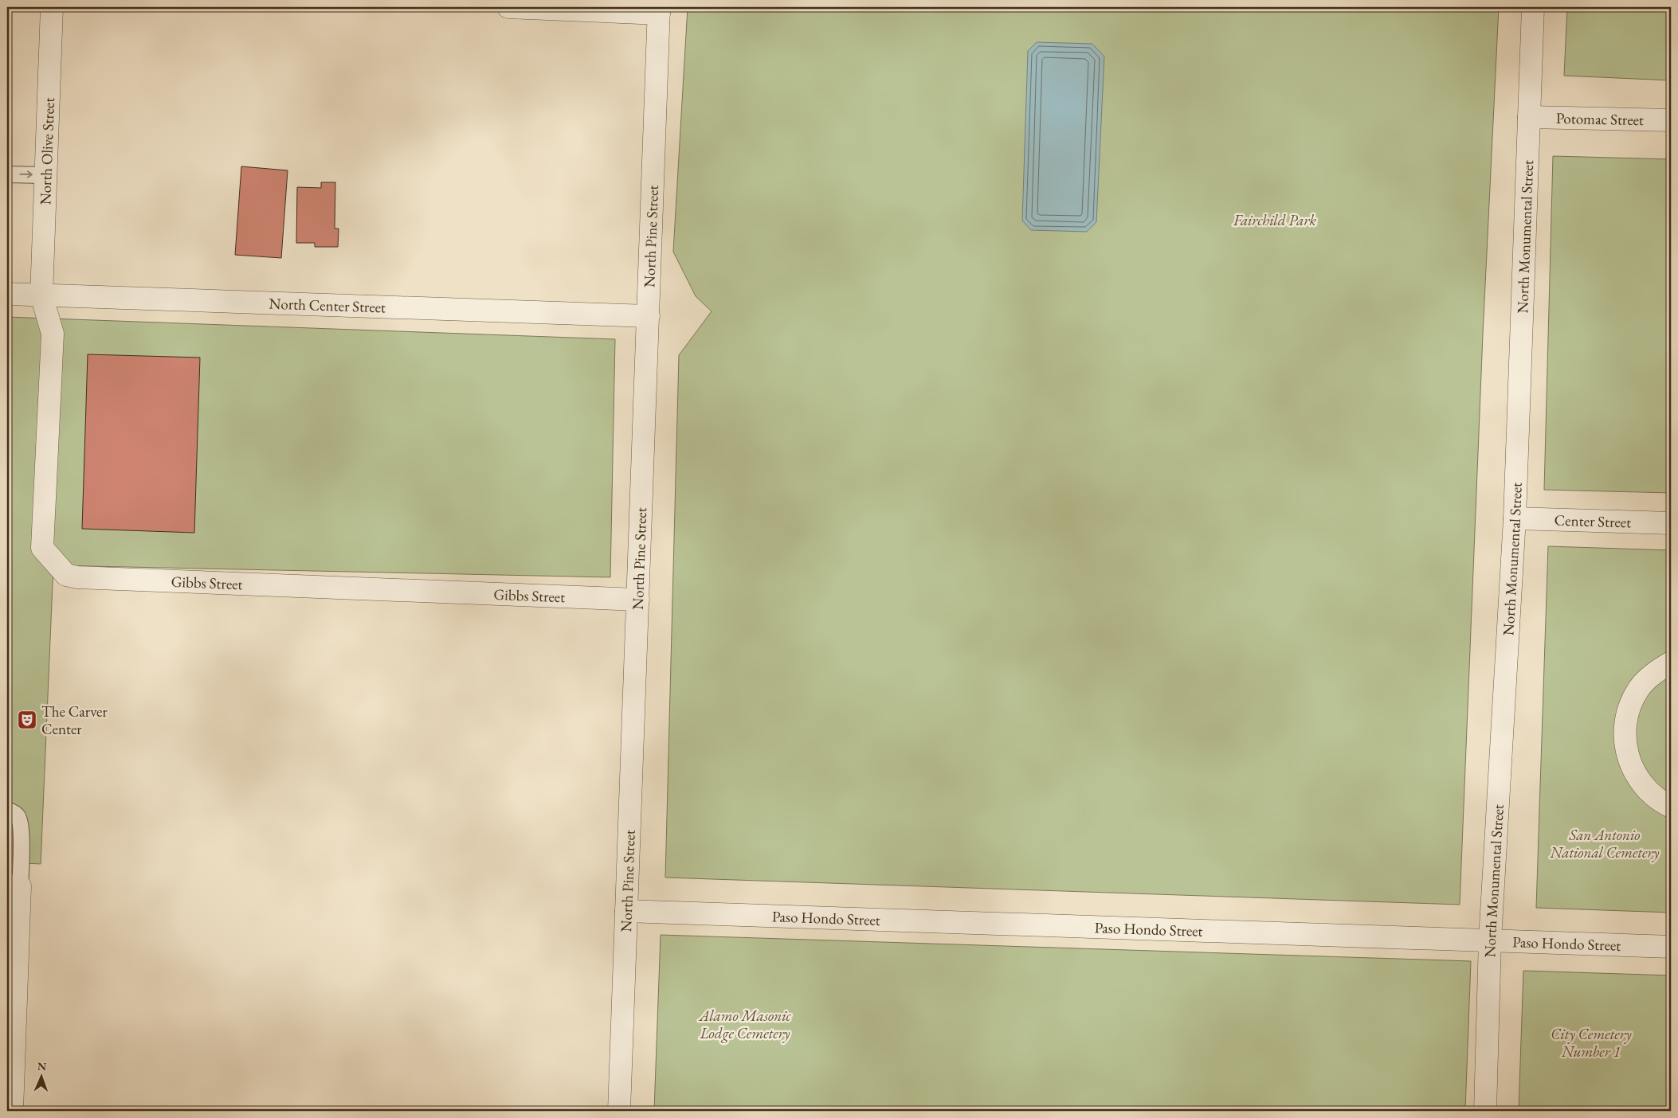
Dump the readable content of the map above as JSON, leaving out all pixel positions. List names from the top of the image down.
{
  "streets": {
    "street": [
      "Potomac Street",
      "North Olive Street",
      "North Pine Street",
      "North Monumental Street",
      "North Center Street",
      "Center Street",
      "Gibbs Street",
      "Paso Hondo Street"
    ]
  },
  "crossings": [
    ["Potomac Street", "North Monumental Street"],
    ["North Olive Street", "North Center Street"],
    ["North Olive Street", "Gibbs Street"],
    ["North Pine Street", "North Center Street"],
    ["North Pine Street", "Gibbs Street"],
    ["North Pine Street", "Paso Hondo Street"],
    ["North Monumental Street", "Center Street"],
    ["North Monumental Street", "Paso Hondo Street"],
    ["North Center Street", "Gibbs Street"]
  ],
  "parks": [
    "Fairchild Park",
    "San Antonio National Cemetery",
    "Alamo Masonic Lodge Cemetery",
    "City Cemetery Number 1"
  ],
  "places": {
    "theatre": ["The Carver Center"]
  },
  "north": "top"
}
